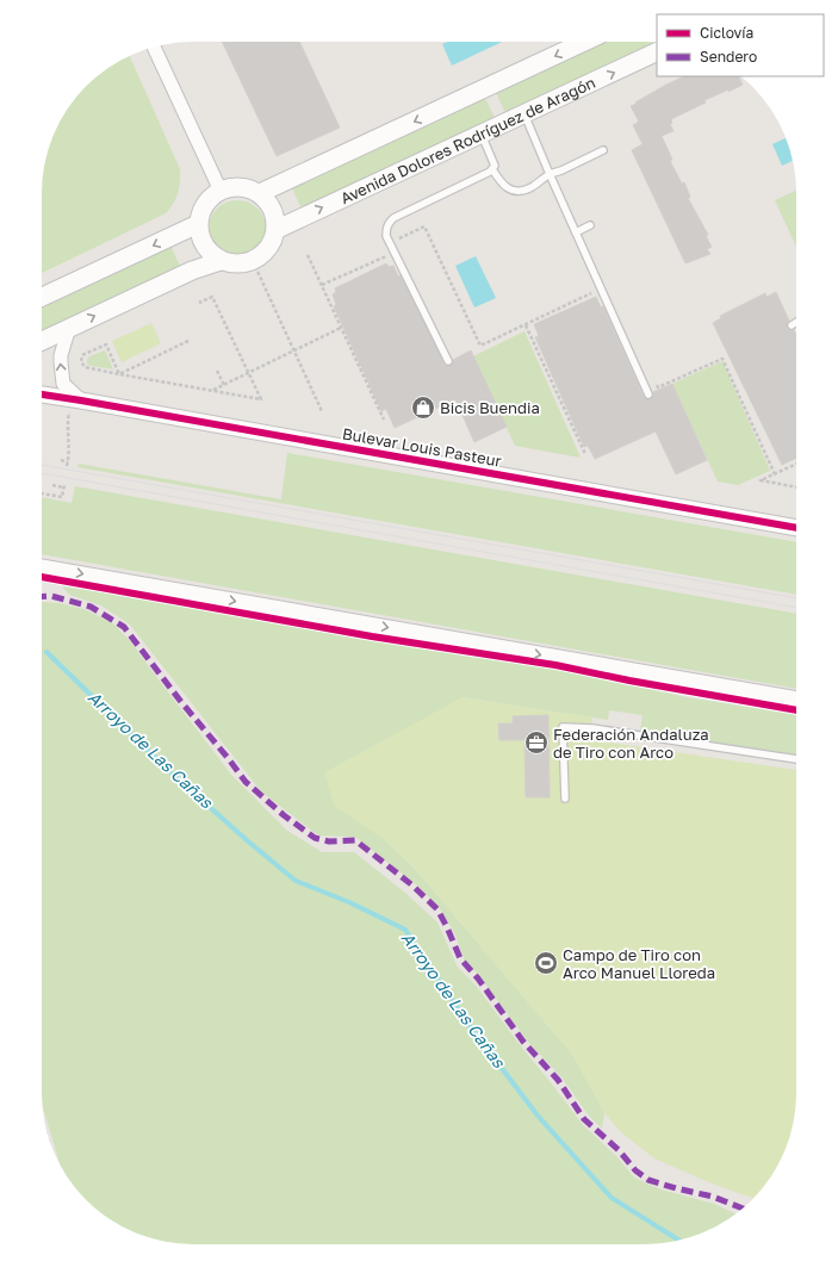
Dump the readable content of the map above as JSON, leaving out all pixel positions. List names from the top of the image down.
{
  "streets": {
    "main road": ["Avenida Dolores Rodríguez de Aragón"],
    "street": ["Bulevar Louis Pasteur"]
  },
  "water": ["Arroyo de Las Cañas"],
  "places": {
    "shop": ["Bicis Buendia"],
    "office": ["Federación Andaluza de Tiro con Arco"],
    "sports": ["Campo de Tiro con Arco Manuel Lloreda"]
  },
  "legend": ["Ciclovía", "Sendero"]
}
